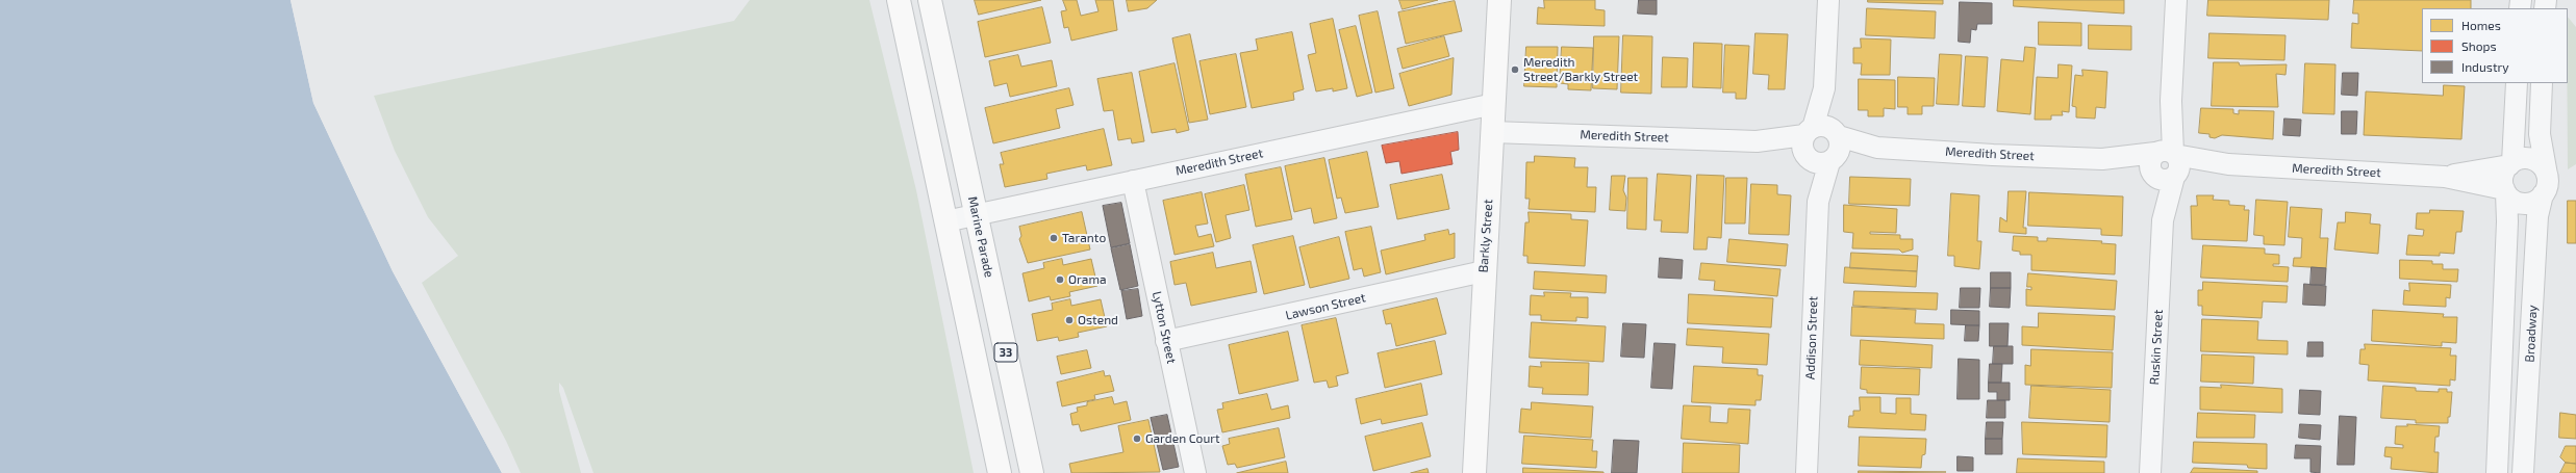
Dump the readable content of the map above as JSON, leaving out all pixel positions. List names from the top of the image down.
{
  "streets": {
    "main road": ["Barkly Street", "Marine Parade", "33"],
    "street": [
      "Meredith Street",
      "Lawson Street",
      "Lytton Street",
      "Broadway",
      "Addison Street",
      "Ruskin Street"
    ]
  },
  "crossings": [
    ["Meredith Street", "Barkly Street"],
    ["Meredith Street", "Marine Parade"],
    ["Meredith Street", "Lytton Street"],
    ["Meredith Street", "Broadway"],
    ["Meredith Street", "Addison Street"],
    ["Meredith Street", "Ruskin Street"],
    ["Meredith Street", "33"],
    ["Barkly Street", "Lawson Street"],
    ["Lawson Street", "Lytton Street"]
  ],
  "places": [
    "Meredith Street/Barkly Street",
    "Taranto",
    "Orama",
    "Ostend",
    "Garden Court"
  ],
  "legend": ["Homes", "Shops", "Industry"]
}
